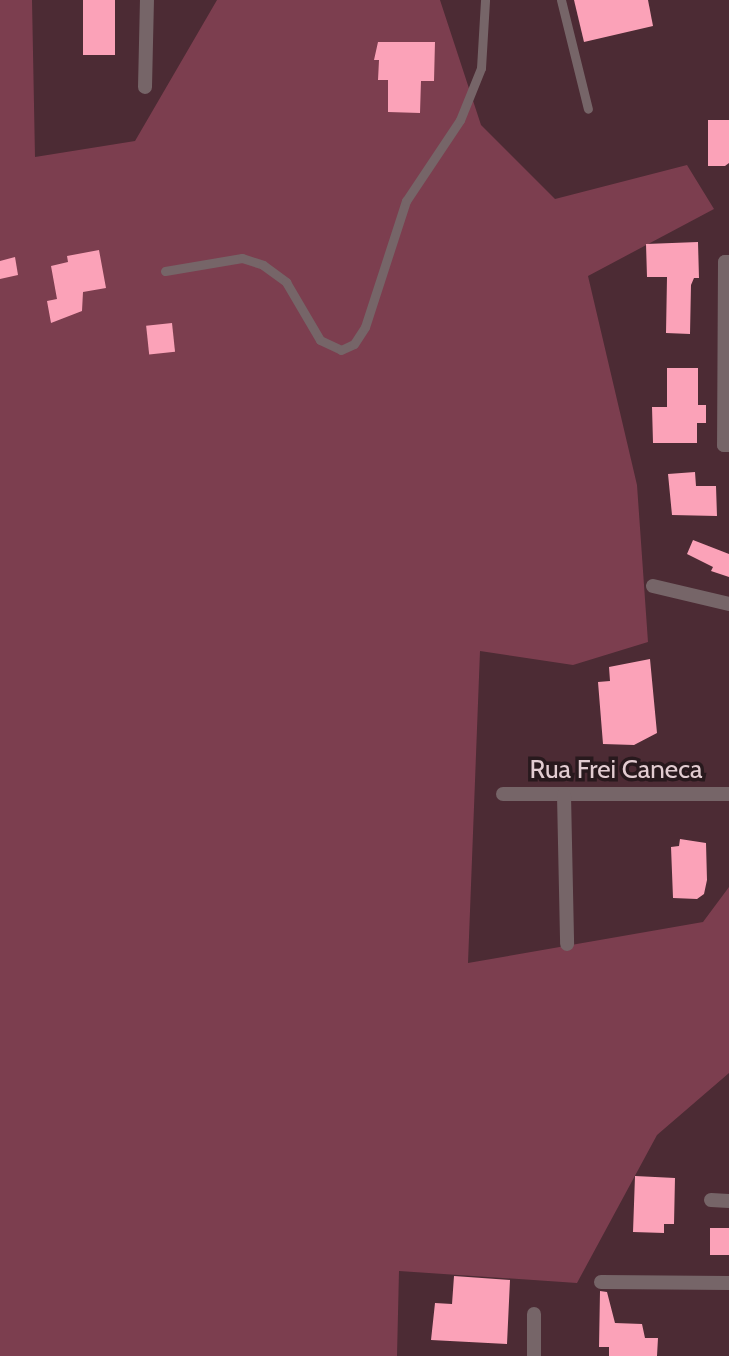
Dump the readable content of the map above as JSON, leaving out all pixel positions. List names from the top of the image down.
{
  "streets": {
    "street": ["Rua Frei Caneca"]
  }
}
